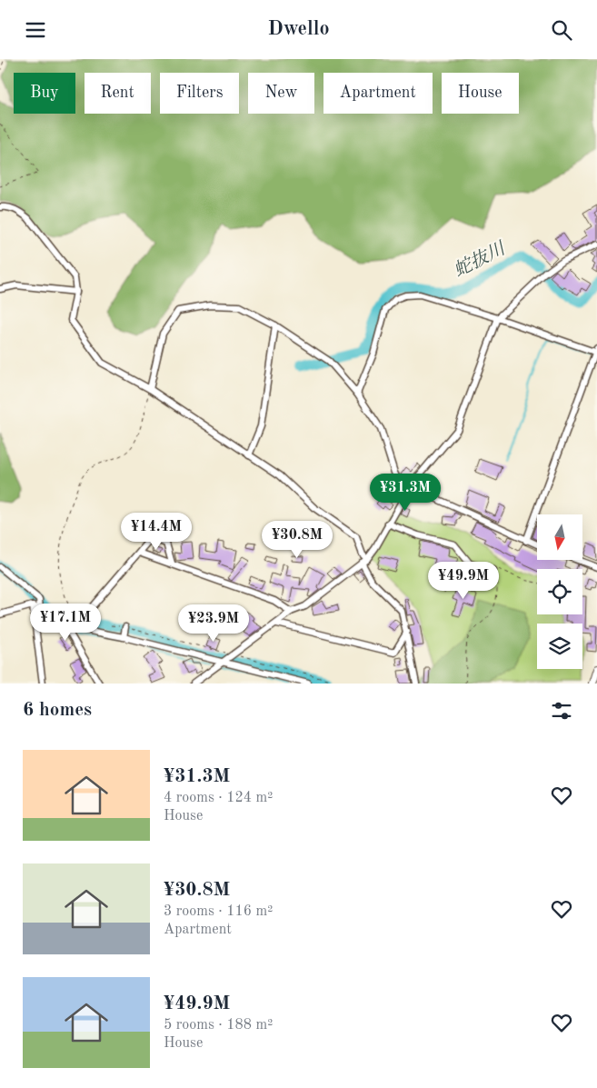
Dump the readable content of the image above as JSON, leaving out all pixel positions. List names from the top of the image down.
{
  "water": ["蛇抜川"],
  "north": "bottom",
  "page": {
    "header": "Dwello",
    "chip": [
      "Buy",
      "Rent",
      "Filters",
      "New",
      "Apartment",
      "House"
    ],
    "price": [
      "¥31.3M",
      "¥14.4M",
      "¥30.8M",
      "¥49.9M",
      "¥17.1M",
      "¥23.9M"
    ],
    "heading": "6 homes",
    "list": [
      {
        "name": "¥31.3M",
        "note": "4 rooms · 124 m² · House"
      },
      {
        "name": "¥30.8M",
        "note": "3 rooms · 116 m² · Apartment"
      },
      {
        "name": "¥49.9M",
        "note": "5 rooms · 188 m² · House"
      }
    ]
  }
}
